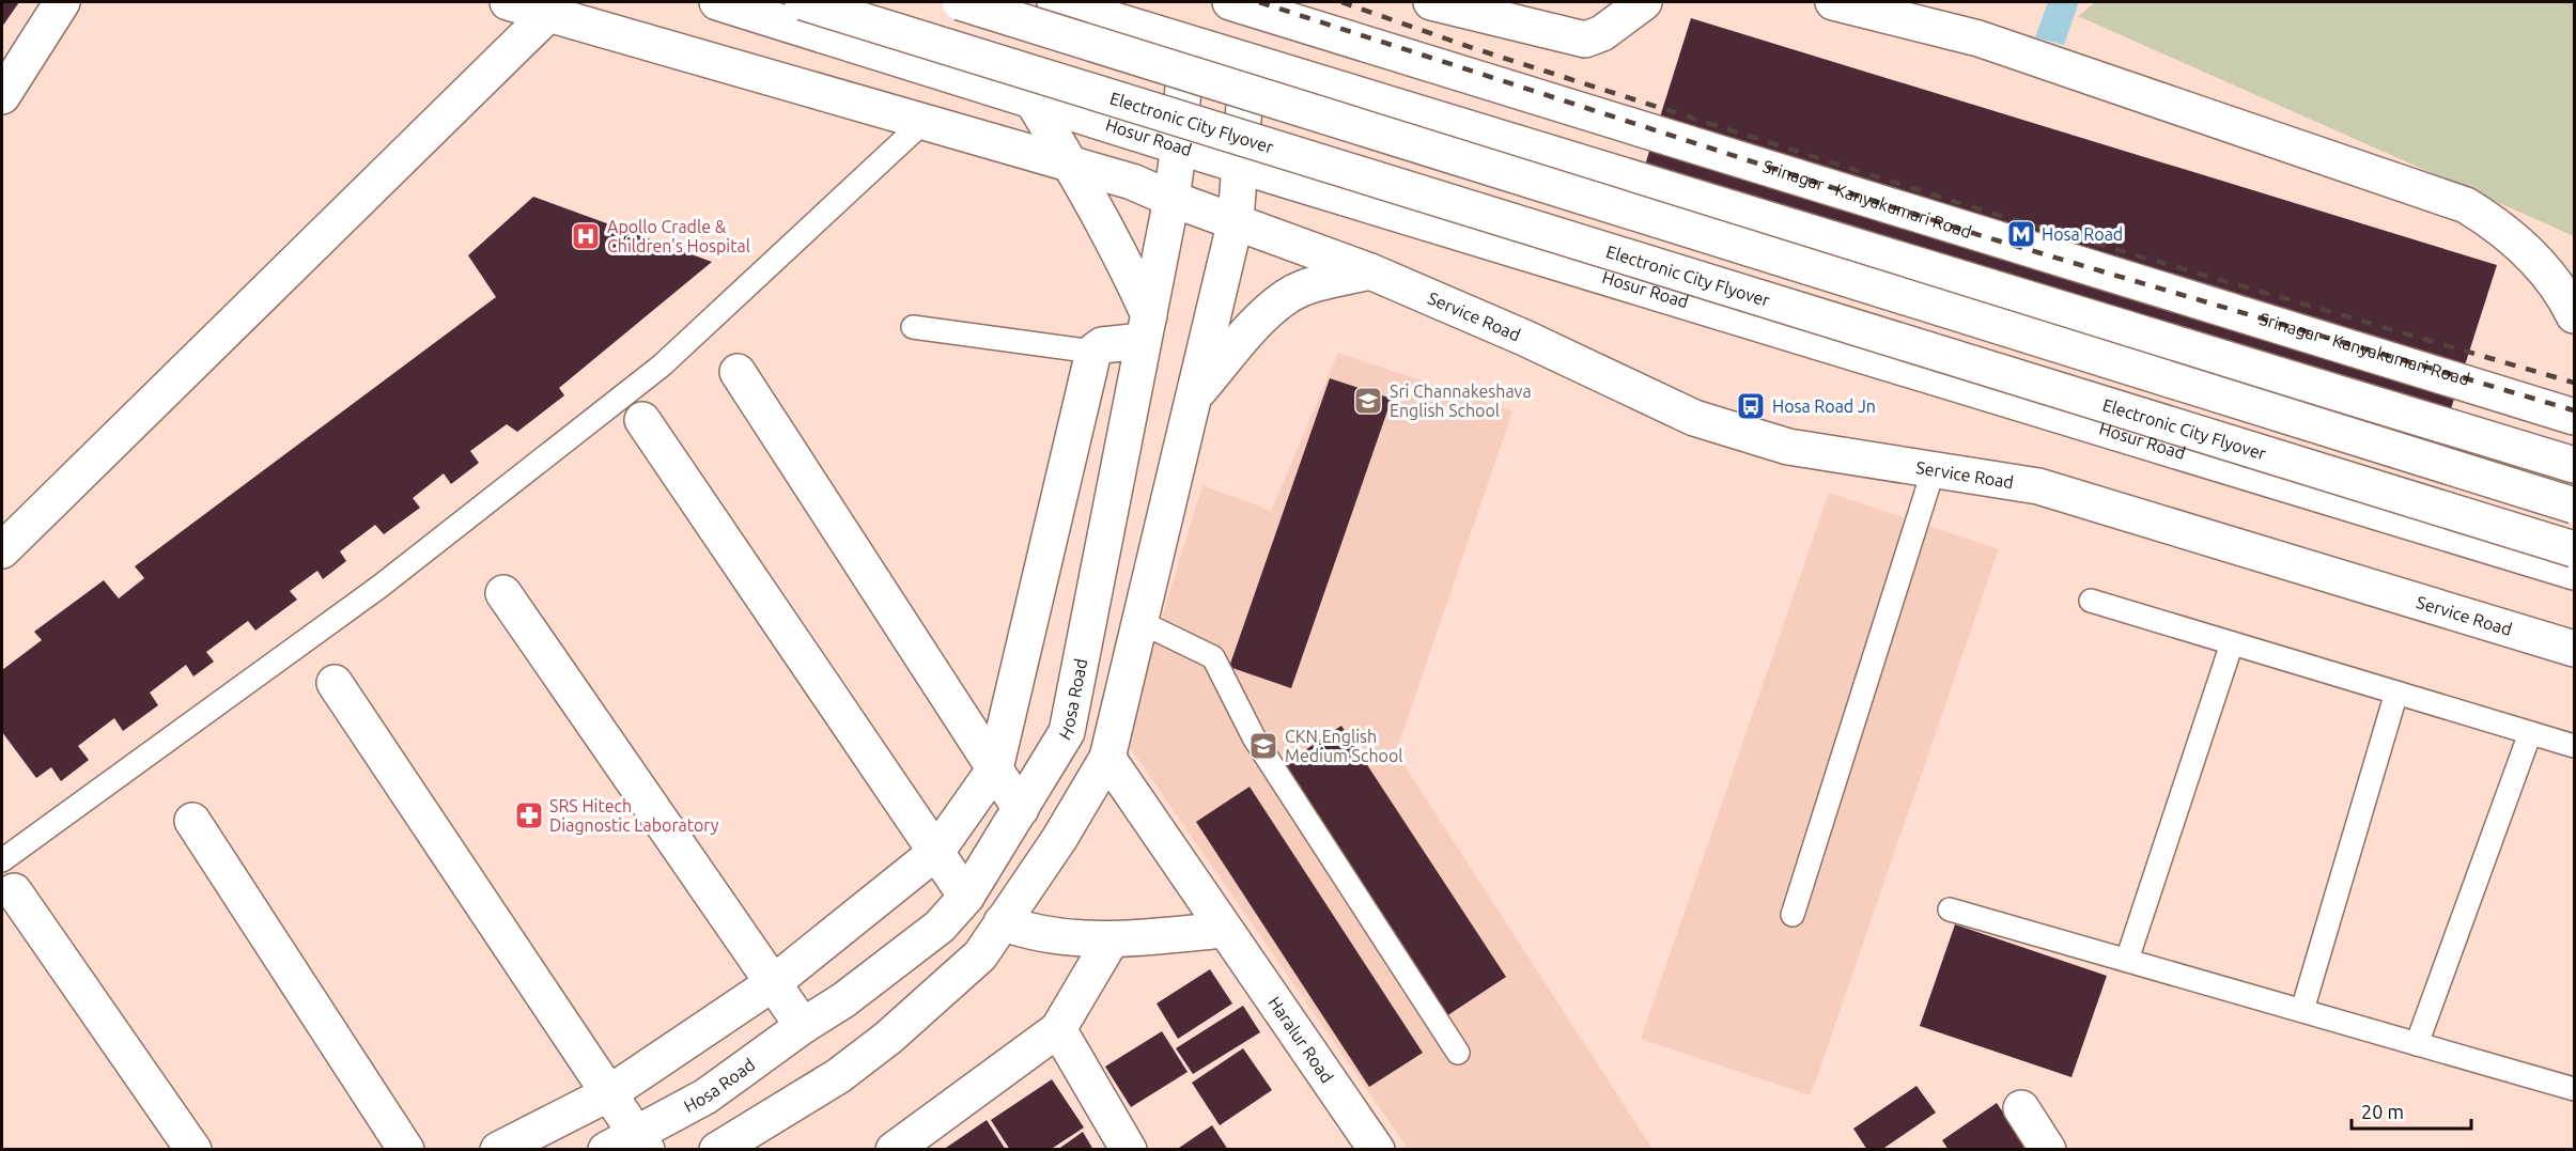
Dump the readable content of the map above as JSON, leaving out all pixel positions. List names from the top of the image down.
{
  "streets": {
    "main road": [
      "Electronic City Flyover",
      "Hosur Road",
      "Srinagar - Kanyakumari Road",
      "Service Road",
      "Hosa Road",
      "Haralur Road"
    ]
  },
  "crossings": [
    ["Hosur Road", "Hosa Road"],
    ["Service Road", "Hosa Road"]
  ],
  "places": {
    "metro station": ["Hosa Road"],
    "hospital": ["Apollo Cradle & Children's Hospital"],
    "school or university": ["Sri Channakeshava English School", "CKN English Medium School"],
    "bus stop": ["Hosa Road Jn"],
    "pharmacy": ["SRS Hitech Diagnostic Laboratory"]
  },
  "scale_bar": "20 m"
}
